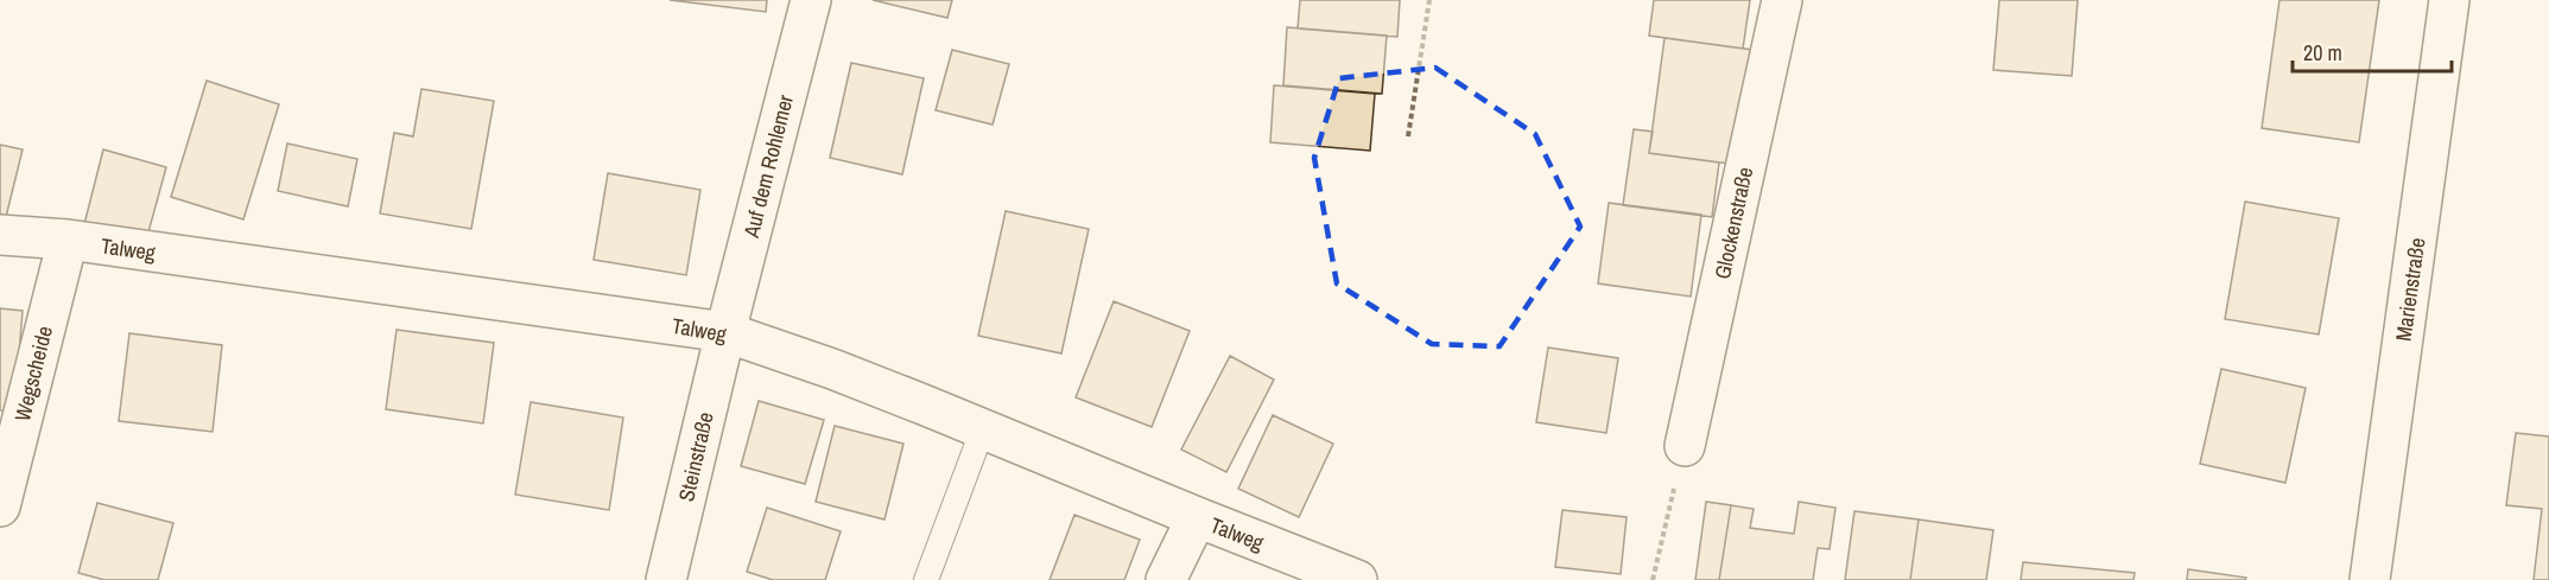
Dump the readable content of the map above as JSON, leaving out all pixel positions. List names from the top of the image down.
{
  "streets": {
    "street": [
      "Auf dem Rohlemer",
      "Glockenstraße",
      "Talweg",
      "Marienstraße",
      "Wegscheide",
      "Steinstraße"
    ]
  },
  "crossings": [
    ["Auf dem Rohlemer", "Talweg"],
    ["Auf dem Rohlemer", "Steinstraße"],
    ["Talweg", "Wegscheide"],
    ["Talweg", "Steinstraße"]
  ],
  "scale_bar": "20 m"
}
